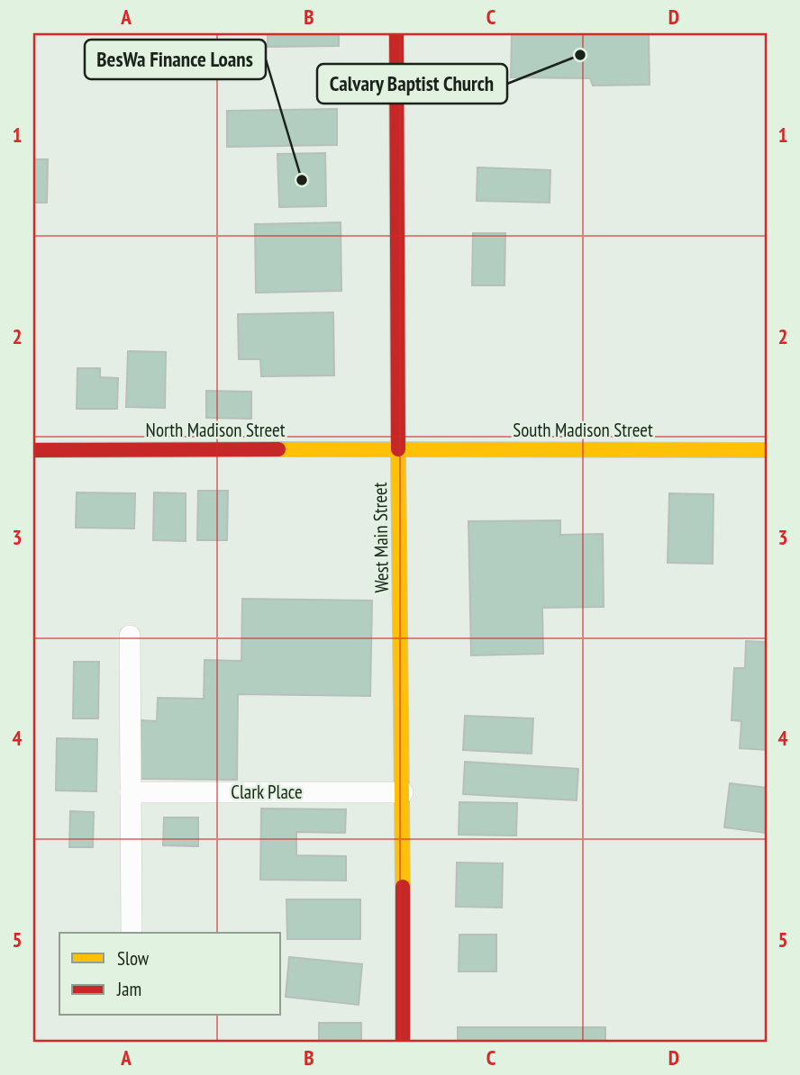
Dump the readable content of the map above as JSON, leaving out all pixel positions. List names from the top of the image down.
{
  "streets": {
    "main road": ["North Madison Street", "South Madison Street", "West Main Street"],
    "street": ["Clark Place"]
  },
  "crossings": [
    ["North Madison Street", "South Madison Street"],
    ["North Madison Street", "West Main Street"],
    ["South Madison Street", "West Main Street"],
    ["West Main Street", "Clark Place"]
  ],
  "places": ["Calvary Baptist Church", "BesWa Finance Loans"],
  "legend": ["Slow", "Jam"],
  "grid": {
    "columns": [
      "A",
      "B",
      "C",
      "D"
    ],
    "rows": [
      "1",
      "2",
      "3",
      "4",
      "5"
    ]
  }
}
